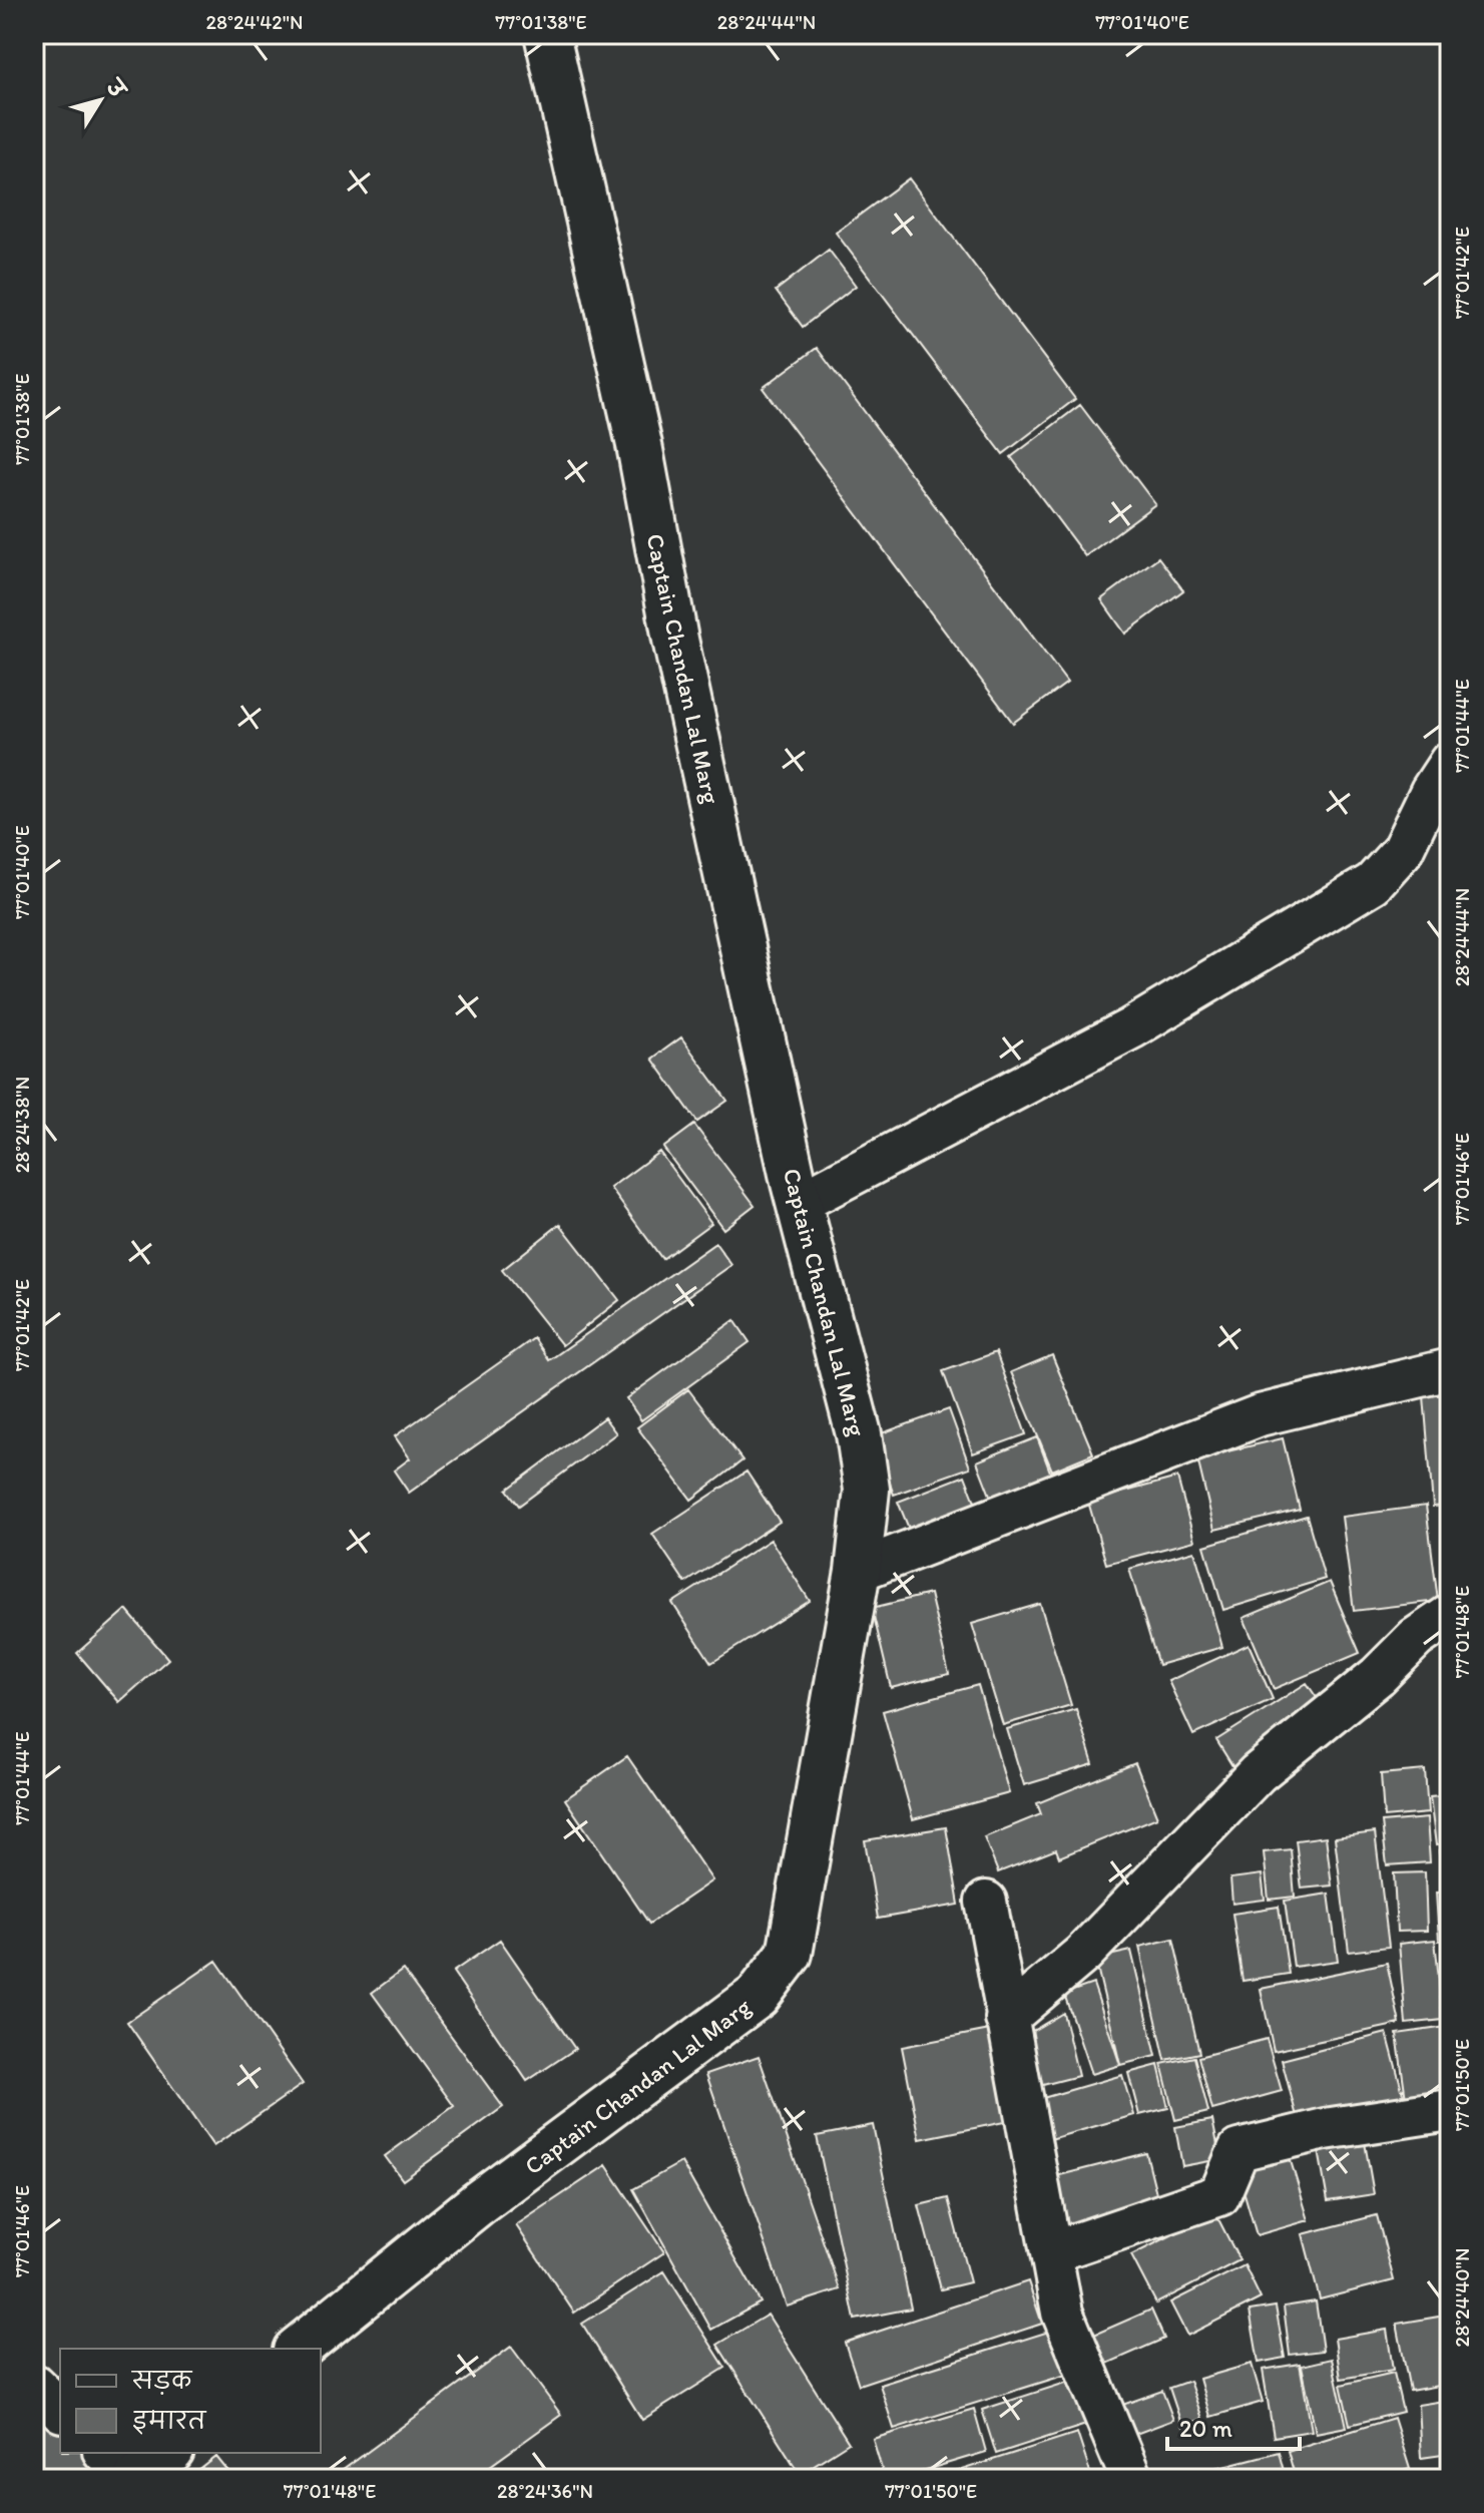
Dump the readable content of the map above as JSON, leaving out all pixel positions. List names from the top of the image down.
{
  "streets": {
    "street": ["Captain Chandan Lal Marg"]
  },
  "legend": ["सड़क", "इमारत"],
  "scale_bar": "20 m",
  "north": "top right",
  "coordinates": [
    "28°24'42\"N",
    "77°01'38\"E",
    "28°24'44\"N",
    "77°01'40\"E",
    "77°01'42\"E",
    "77°01'44\"E",
    "28°24'38\"N",
    "77°01'46\"E",
    "77°01'48\"E",
    "77°01'50\"E",
    "28°24'40\"N",
    "28°24'36\"N"
  ]
}
